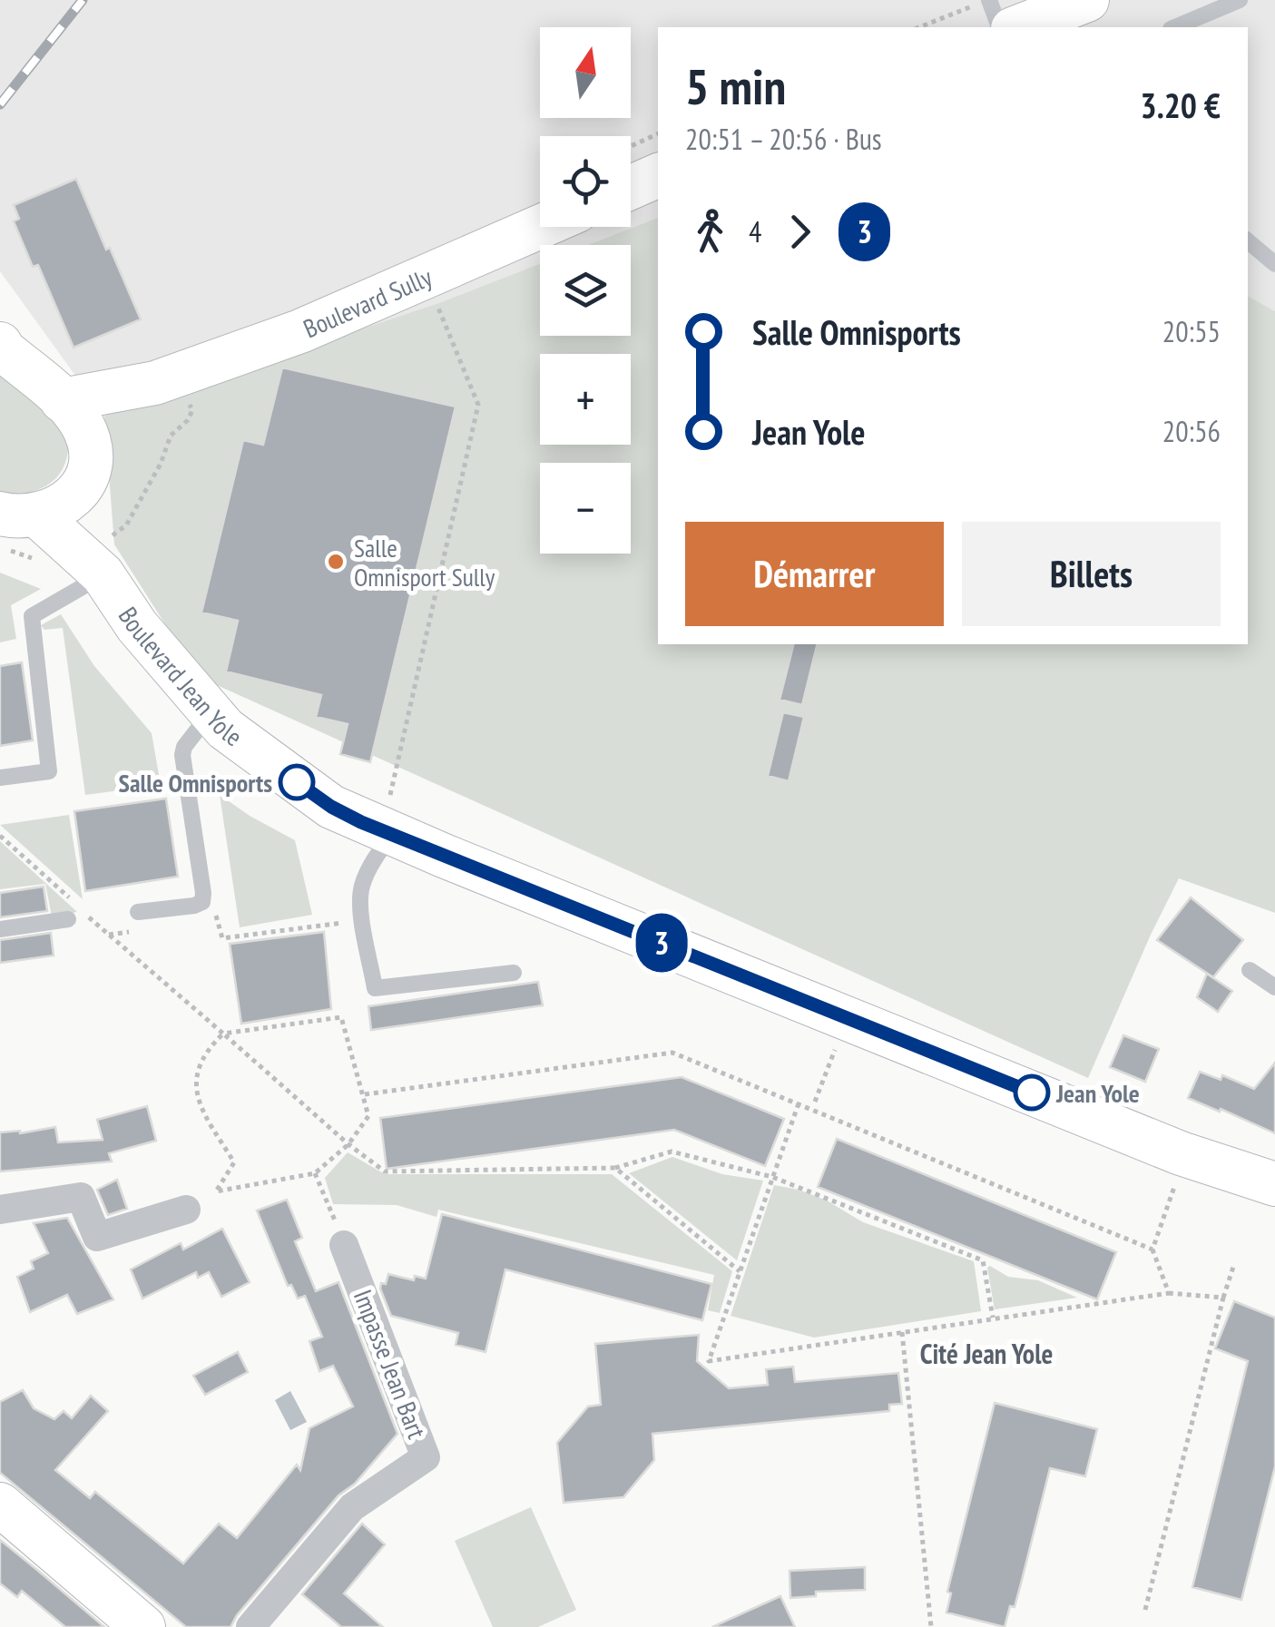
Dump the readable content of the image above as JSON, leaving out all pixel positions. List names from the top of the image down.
{
  "streets": {
    "main road": ["Boulevard Sully", "Boulevard Jean Yole"],
    "street": ["Impasse Jean Bart"]
  },
  "crossings": [
    ["Boulevard Sully", "Boulevard Jean Yole"]
  ],
  "districts": ["Cité Jean Yole"],
  "places": ["Salle Omnisport Sully", "Salle Omnisports", "Jean Yole"],
  "lines": ["bus line 3"],
  "north": "top",
  "page": {
    "on_map": "3",
    "map_buttons": ["+", "−"],
    "heading": ["5 min", "20:51 – 20:56 · Bus", "3.20 €"],
    "legs": ["4", "3"],
    "list": [
      {
        "name": "Salle Omnisports",
        "value": "20:55"
      },
      {
        "name": "Jean Yole",
        "value": "20:56"
      }
    ],
    "buttons": ["Démarrer", "Billets"]
  }
}
